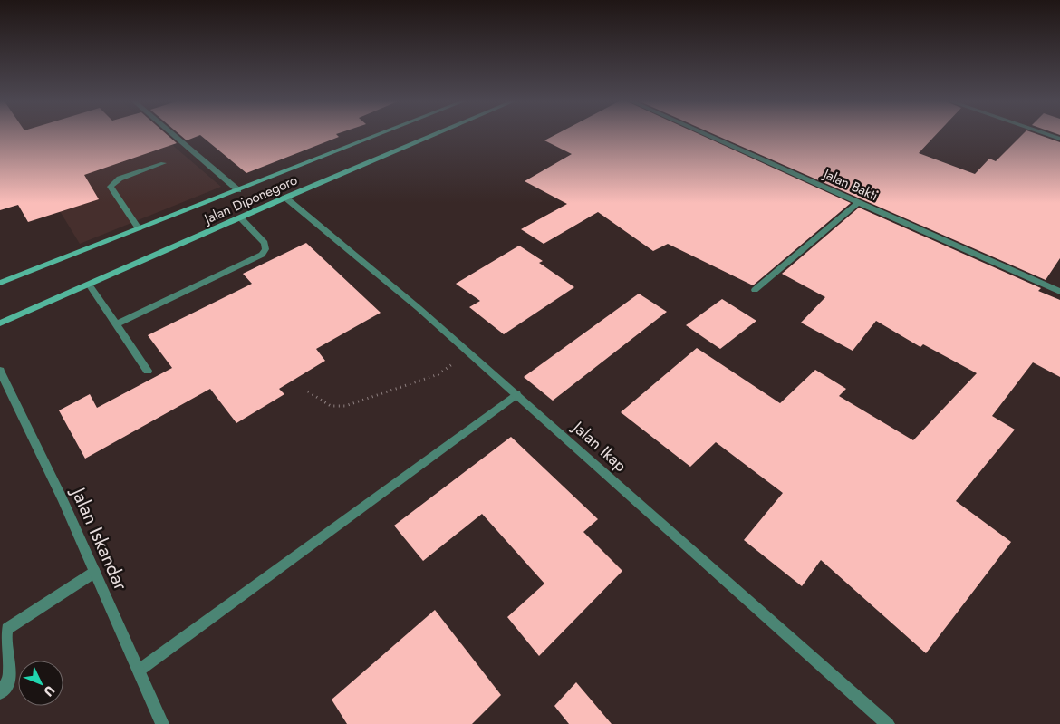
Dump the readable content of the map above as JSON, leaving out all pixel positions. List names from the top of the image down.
{
  "streets": {
    "main road": ["Jalan Diponegoro"],
    "street": ["Jalan Bakti", "Jalan Ikap", "Jalan Iskandar"]
  },
  "crossings": [
    ["Jalan Diponegoro", "Jalan Ikap"]
  ],
  "north": "bottom right"
}
